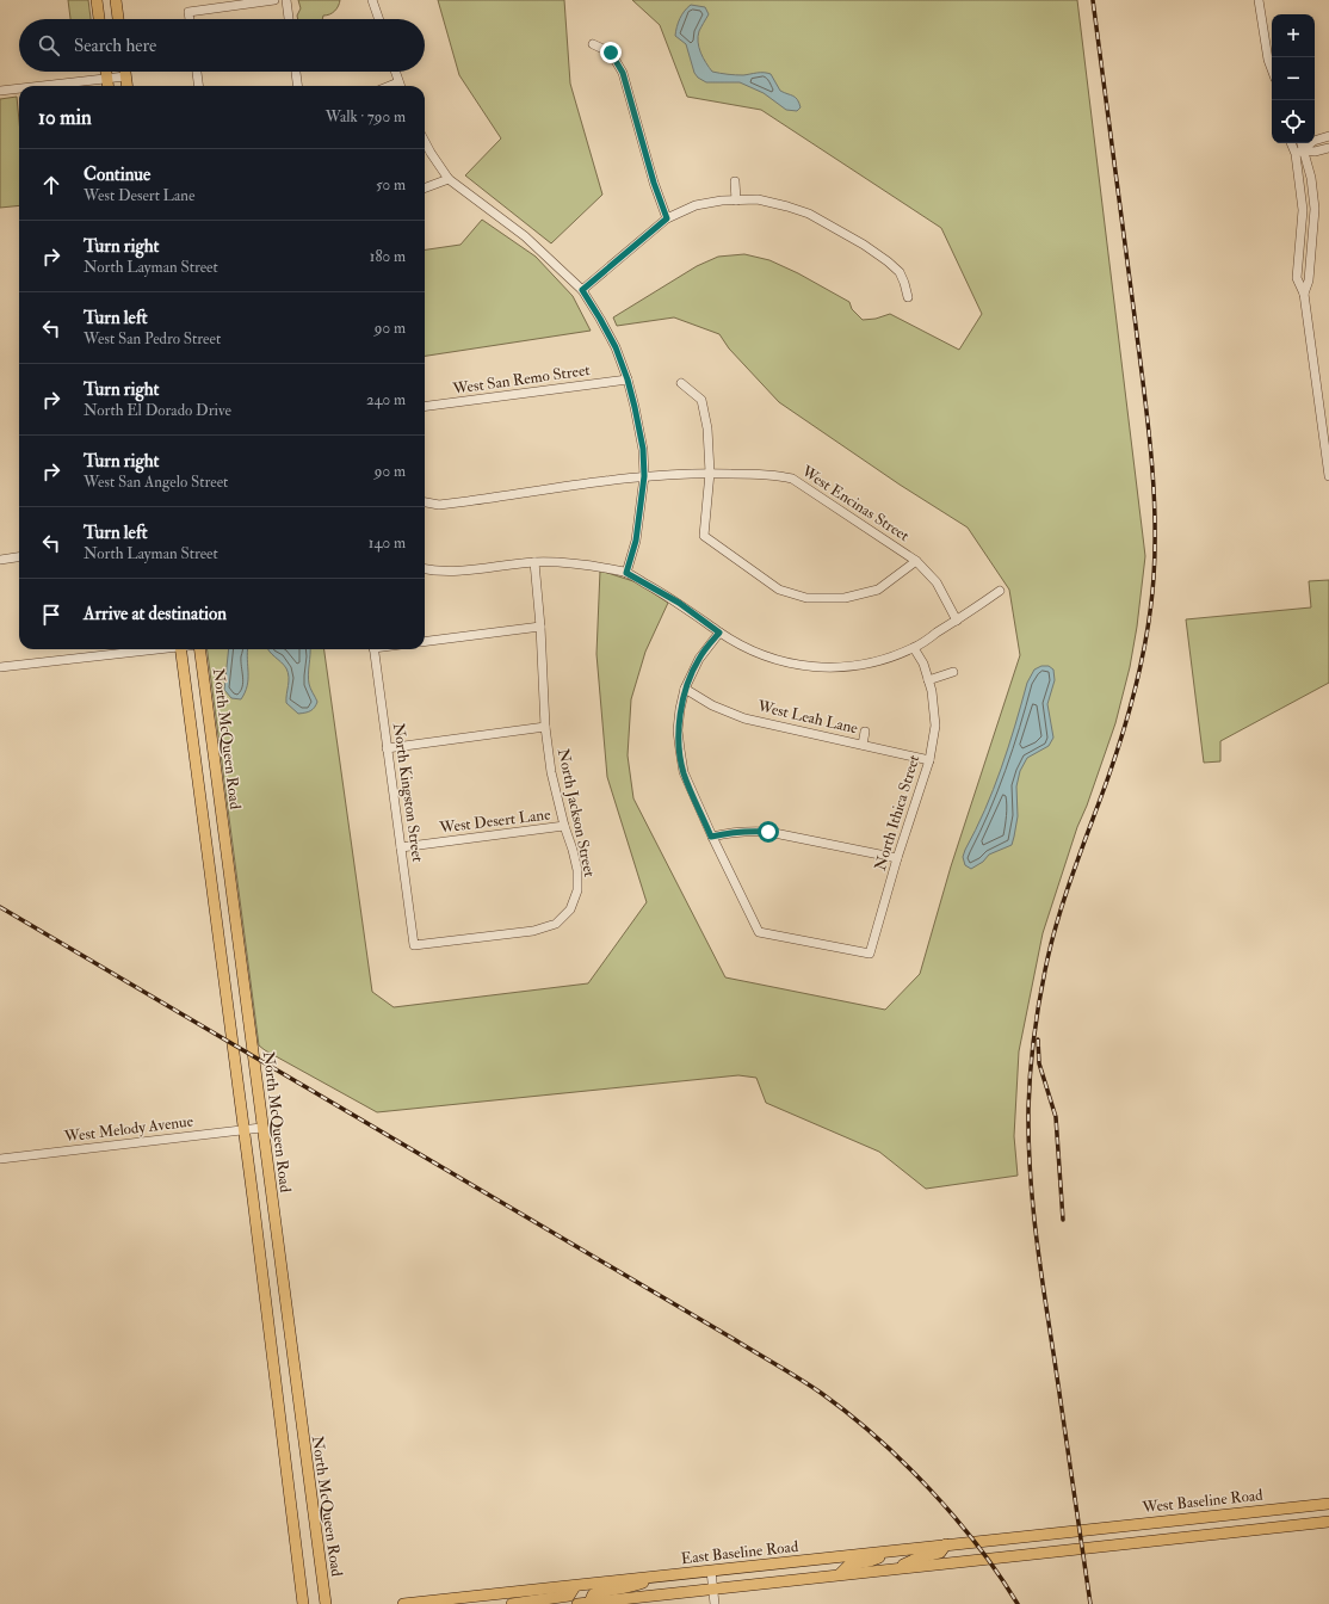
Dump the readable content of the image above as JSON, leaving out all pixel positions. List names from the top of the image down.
{
  "streets": {
    "main road": ["North McQueen Road", "West Baseline Road", "East Baseline Road"],
    "street": [
      "West San Remo Street",
      "West Encinas Street",
      "West Leah Lane",
      "North Kingston Street",
      "North Jackson Street",
      "North Ithica Street",
      "West Desert Lane",
      "West Melody Avenue"
    ]
  },
  "crossings": [
    ["West Leah Lane", "North Ithica Street"],
    ["North McQueen Road", "West Melody Avenue"],
    ["North Kingston Street", "North Jackson Street"],
    ["North Kingston Street", "West Desert Lane"],
    ["North Jackson Street", "West Desert Lane"],
    ["West Baseline Road", "East Baseline Road"]
  ],
  "page": {
    "map_buttons": ["+", "−"],
    "search": "Search here",
    "heading": ["10 min", "Walk · 790 m"],
    "list": [
      ["Continue", "West Desert Lane", "50 m"],
      ["Turn right", "North Layman Street", "180 m"],
      ["Turn left", "West San Pedro Street", "90 m"],
      ["Turn right", "North El Dorado Drive", "240 m"],
      ["Turn right", "West San Angelo Street", "90 m"],
      ["Turn left", "North Layman Street", "140 m"],
      "Arrive at destination"
    ]
  }
}
